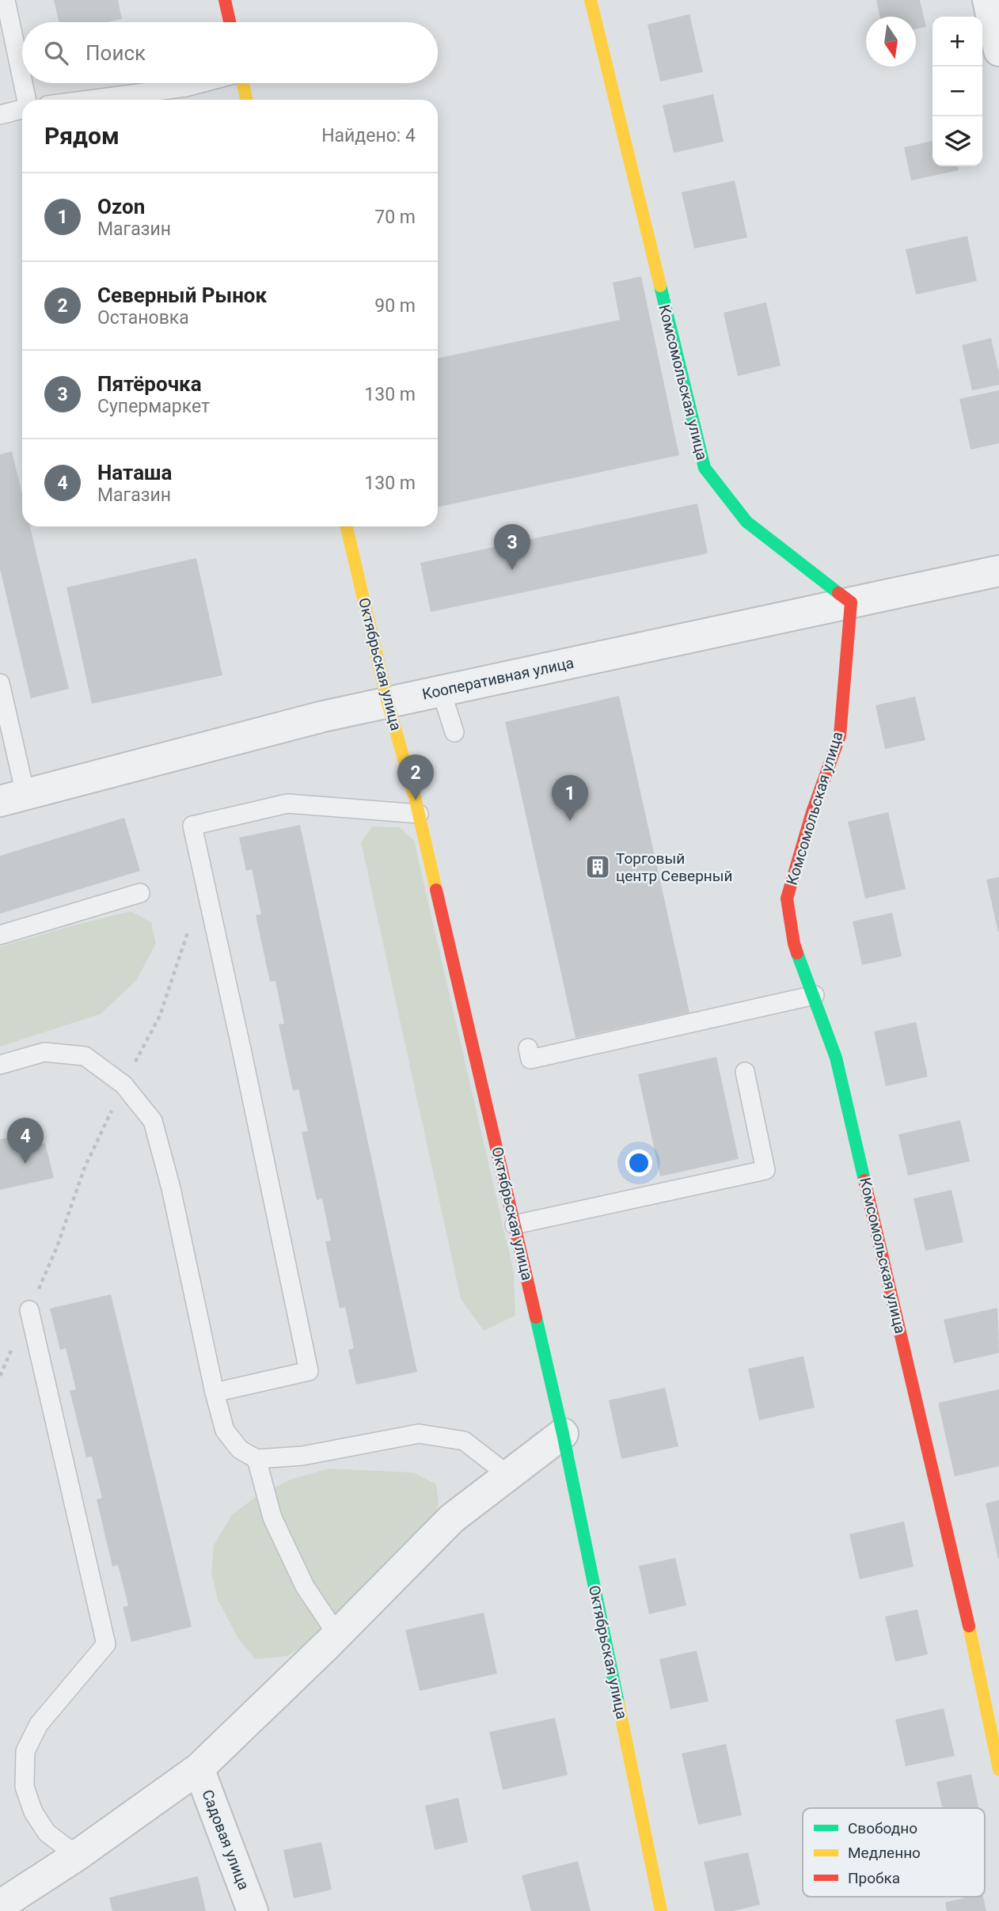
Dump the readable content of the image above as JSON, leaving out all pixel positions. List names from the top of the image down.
{
  "streets": {
    "street": [
      "Комсомольская улица",
      "Октябрьская улица",
      "Кооперативная улица",
      "Садовая улица"
    ]
  },
  "crossings": [
    ["Комсомольская улица", "Кооперативная улица"],
    ["Октябрьская улица", "Кооперативная улица"]
  ],
  "places": {
    "building": ["Торговый центр Северный"]
  },
  "legend": ["Свободно", "Медленно", "Пробка"],
  "north": "bottom",
  "page": {
    "map_buttons": ["+", "−"],
    "search": "Поиск",
    "heading": ["Рядом", "Найдено: 4"],
    "list": [
      {
        "mark": "1",
        "name": "Ozon",
        "note": "Магазин",
        "value": "70 m"
      },
      {
        "mark": "2",
        "name": "Северный Рынок",
        "note": "Остановка",
        "value": "90 m"
      },
      {
        "mark": "3",
        "name": "Пятёрочка",
        "note": "Супермаркет",
        "value": "130 m"
      },
      {
        "mark": "4",
        "name": "Наташа",
        "note": "Магазин",
        "value": "130 m"
      }
    ],
    "pins": [
      "3",
      "2",
      "1",
      "4"
    ]
  }
}
